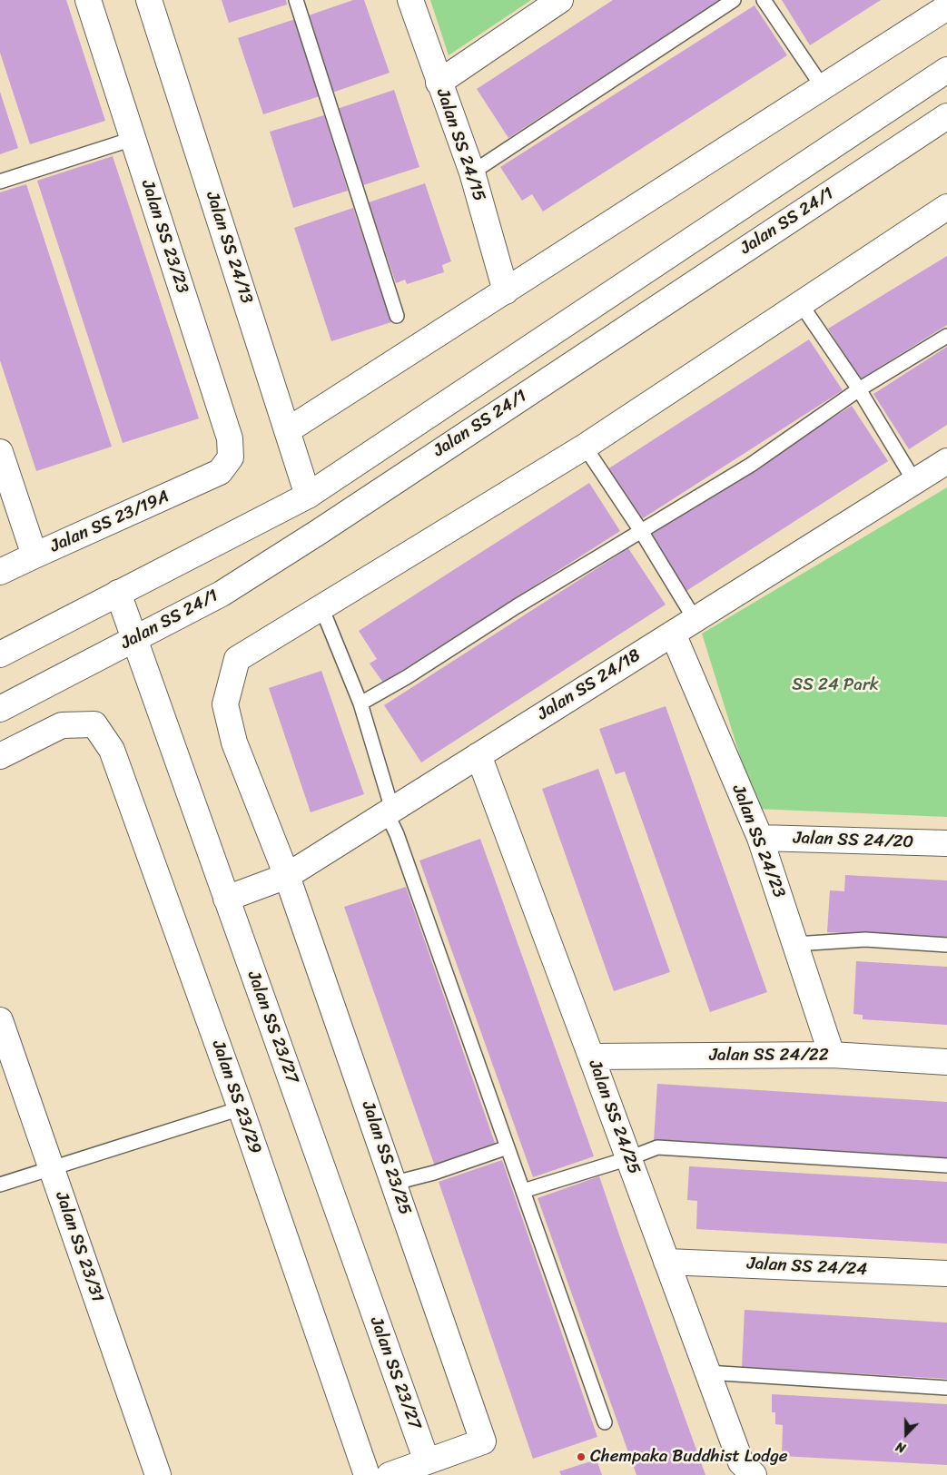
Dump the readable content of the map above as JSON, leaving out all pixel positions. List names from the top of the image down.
{
  "streets": {
    "street": [
      "Jalan SS 24/15",
      "Jalan SS 24/1",
      "Jalan SS 23/23",
      "Jalan SS 24/13",
      "Jalan SS 23/19A",
      "Jalan SS 24/18",
      "Jalan SS 24/20",
      "Jalan SS 24/23",
      "Jalan SS 23/27",
      "Jalan SS 24/22",
      "Jalan SS 23/29",
      "Jalan SS 24/25",
      "Jalan SS 23/25",
      "Jalan SS 23/31",
      "Jalan SS 24/24"
    ]
  },
  "crossings": [
    ["Jalan SS 24/1", "Jalan SS 24/13"],
    ["Jalan SS 24/1", "Jalan SS 23/27"],
    ["Jalan SS 23/23", "Jalan SS 23/19A"],
    ["Jalan SS 24/18", "Jalan SS 24/23"],
    ["Jalan SS 24/18", "Jalan SS 23/27"],
    ["Jalan SS 24/18", "Jalan SS 24/25"],
    ["Jalan SS 24/18", "Jalan SS 23/25"],
    ["Jalan SS 24/20", "Jalan SS 24/23"],
    ["Jalan SS 24/23", "Jalan SS 24/22"],
    ["Jalan SS 23/27", "Jalan SS 23/25"],
    ["Jalan SS 24/22", "Jalan SS 24/25"],
    ["Jalan SS 24/25", "Jalan SS 24/24"]
  ],
  "parks": ["SS 24 Park"],
  "places": ["Chempaka Buddhist Lodge"],
  "north": "bottom"
}
